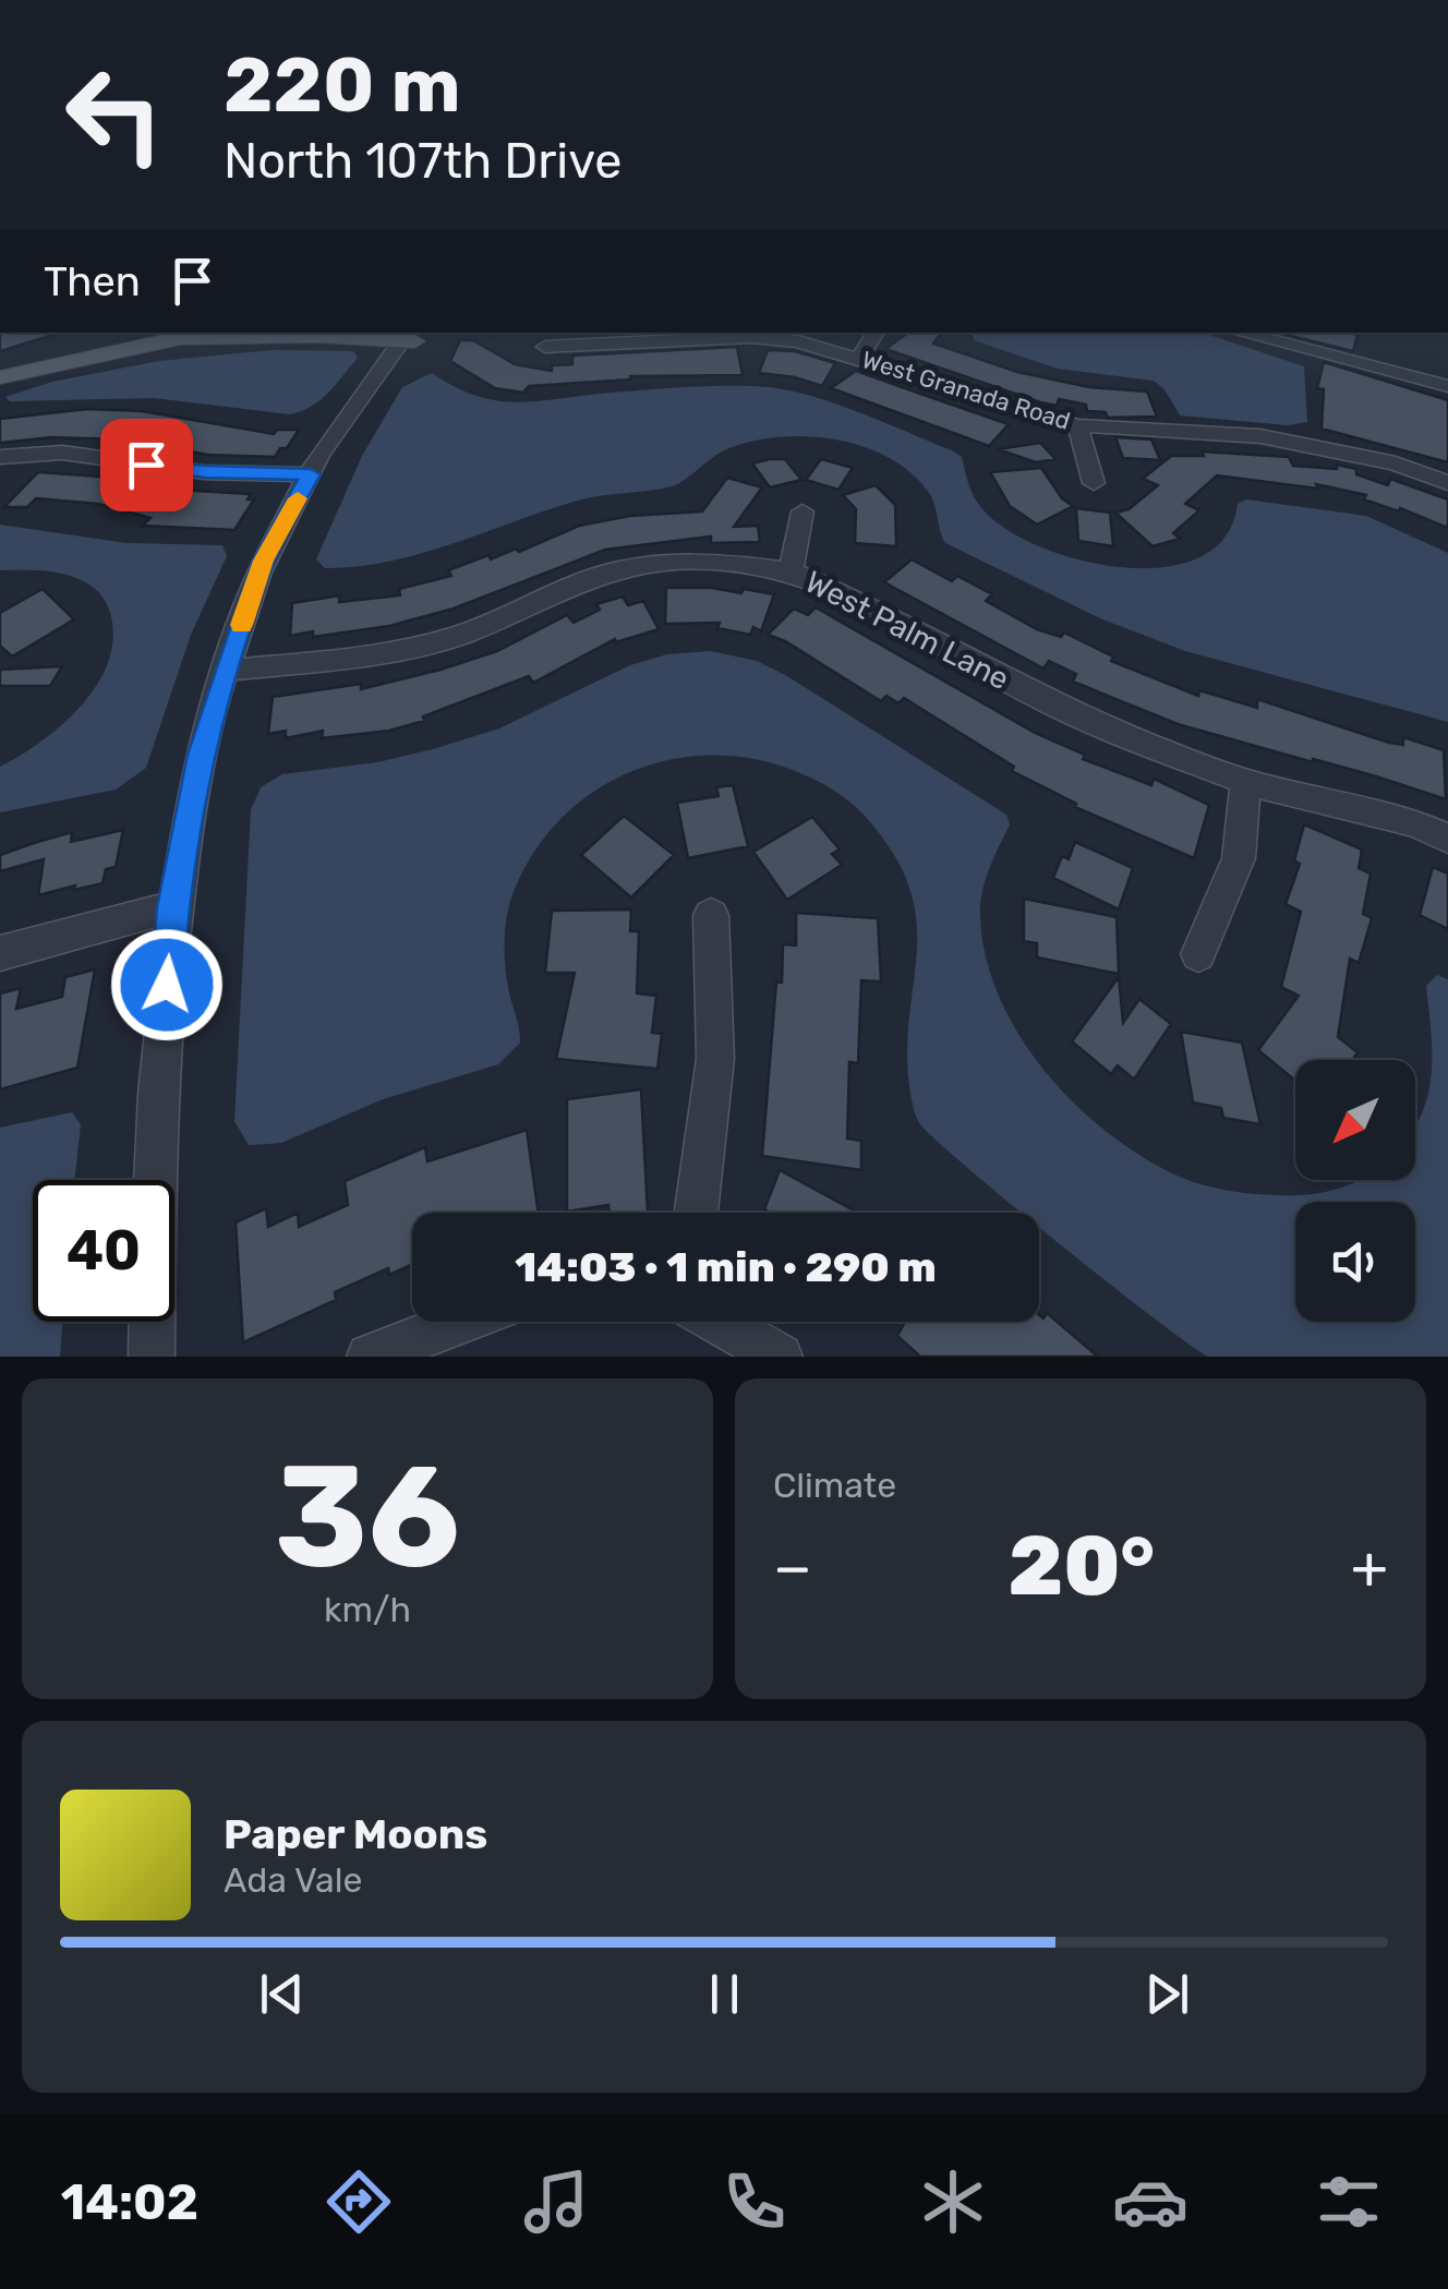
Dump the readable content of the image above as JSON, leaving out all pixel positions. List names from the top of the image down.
{
  "streets": {
    "street": ["West Granada Road", "West Palm Lane"]
  },
  "north": "bottom left",
  "page": {
    "turn": ["220 m", "North 107th Drive"],
    "then": "Then",
    "limit": "40",
    "trip": "14:03 · 1 min · 290 m",
    "tile": [
      ["36", "km/h"],
      "Climate"
    ],
    "heat": ["−", "20°", "+"],
    "song": ["Paper Moons", "Ada Vale"],
    "tabs": "14:02"
  }
}
